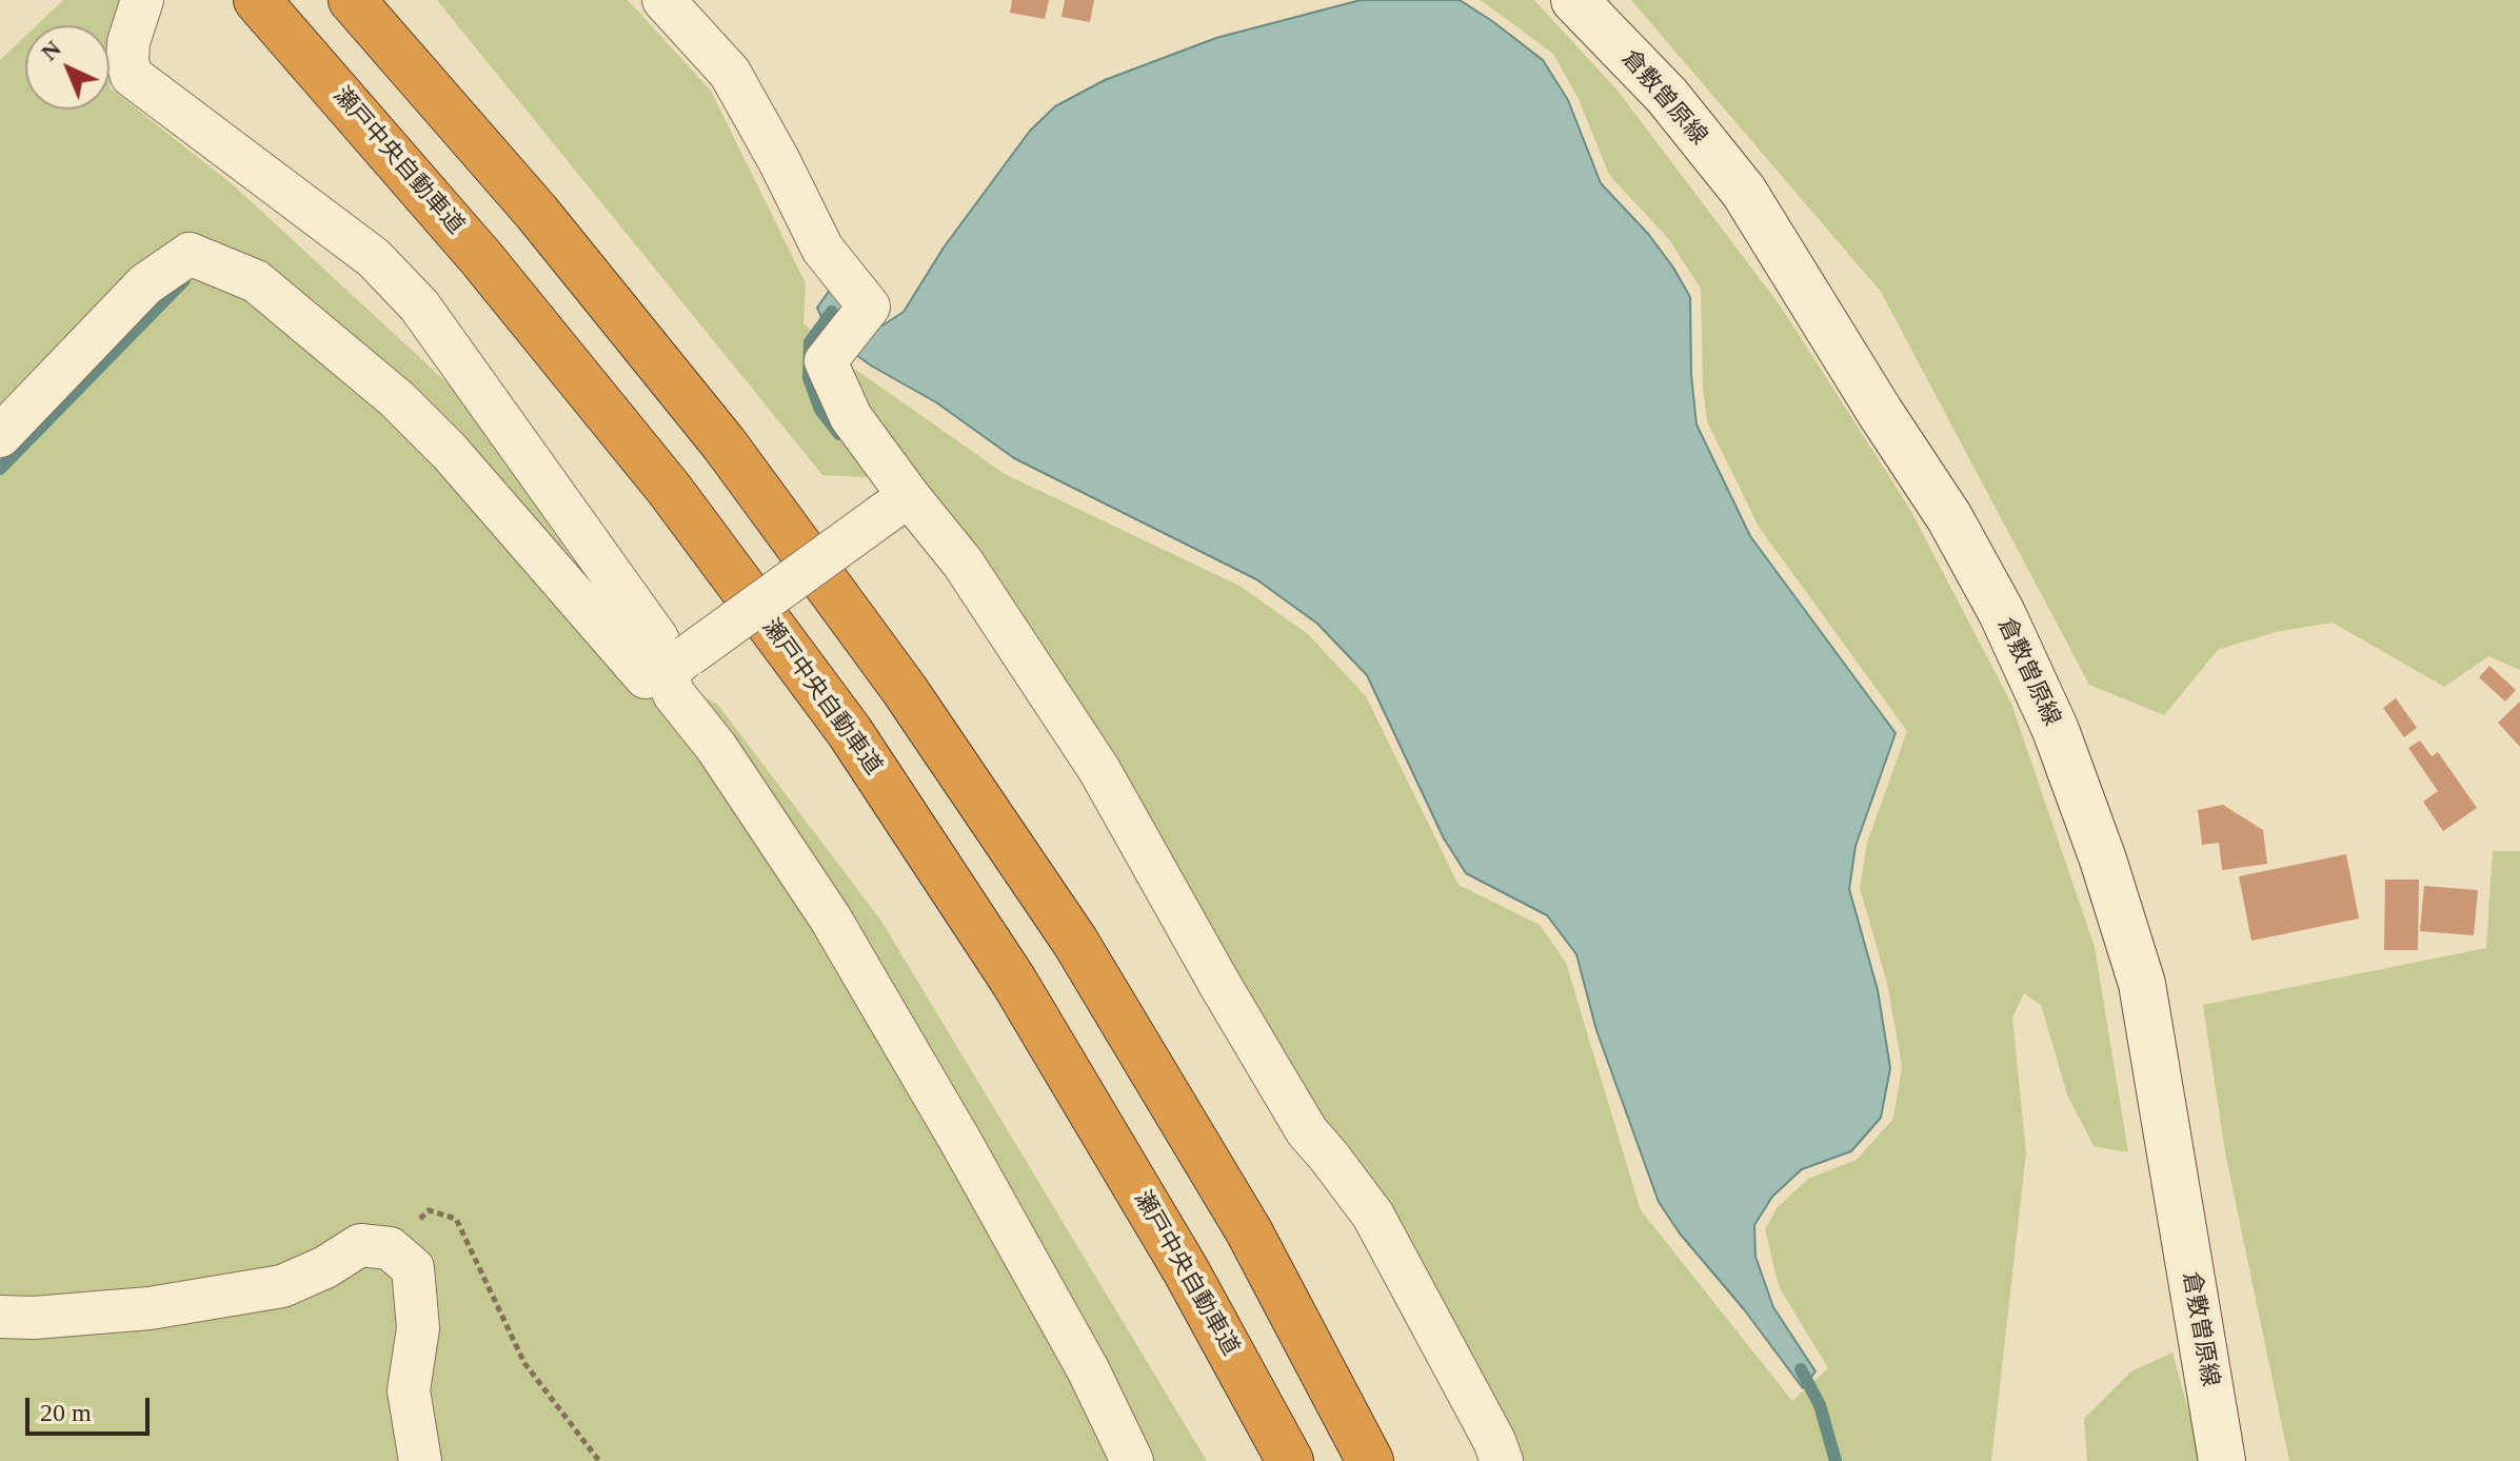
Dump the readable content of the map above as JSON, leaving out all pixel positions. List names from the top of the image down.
{
  "streets": {
    "highway": ["瀬戸中央自動車道"],
    "street": ["倉敷曽原線"]
  },
  "scale_bar": "20 m",
  "north": "top left"
}
